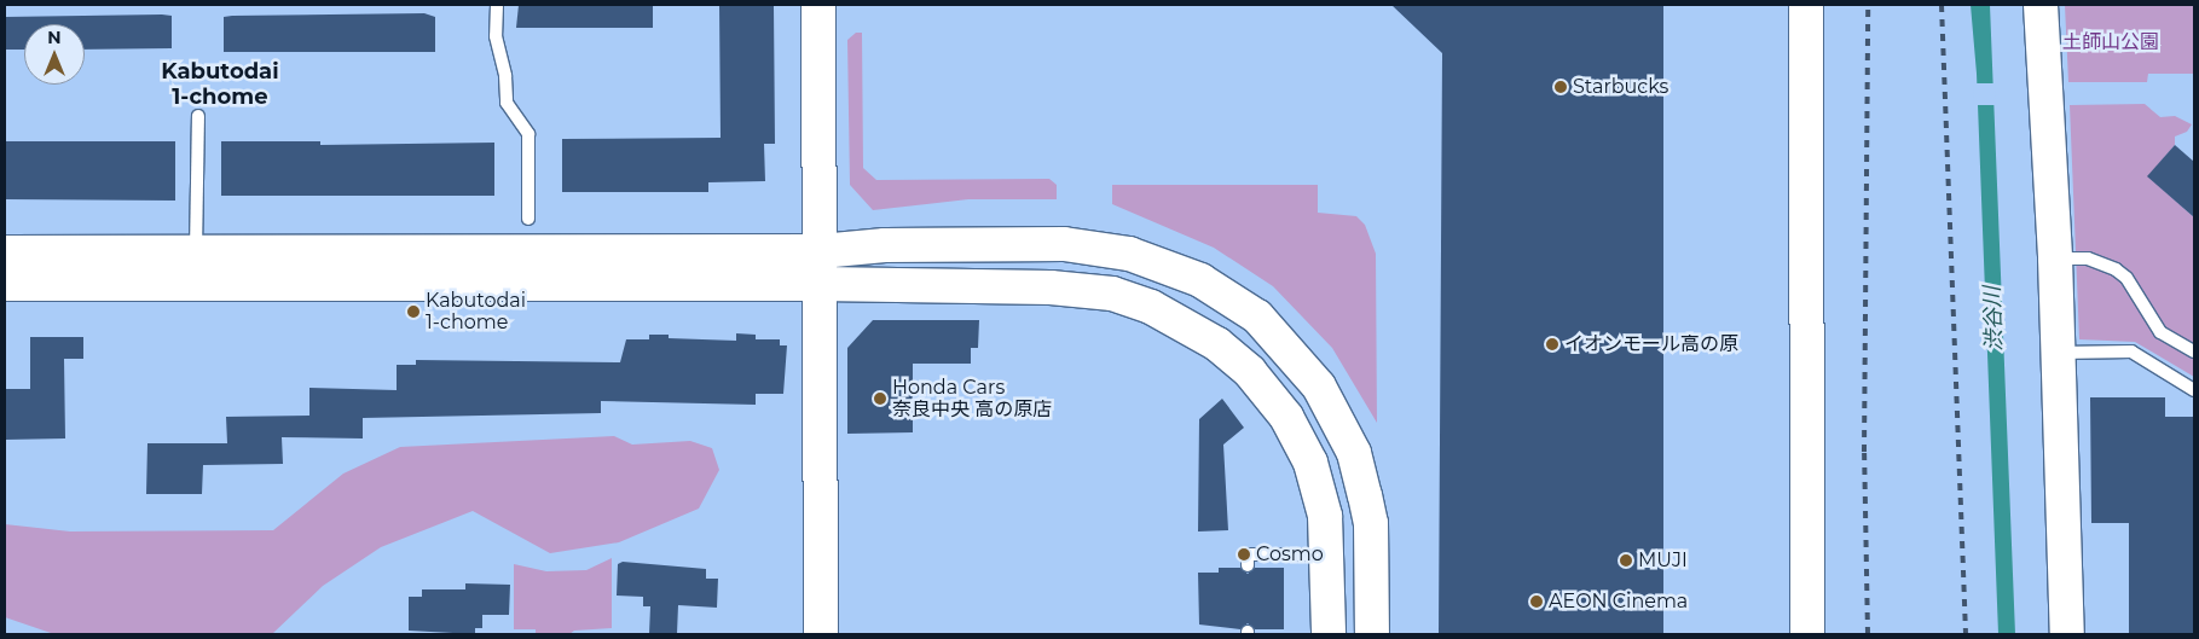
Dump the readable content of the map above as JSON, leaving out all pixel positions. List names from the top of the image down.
{
  "districts": ["Kabutodai 1-chome"],
  "water": ["渋谷川"],
  "parks": ["土師山公園"],
  "places": [
    "Starbucks",
    "Kabutodai 1-chome",
    "イオンモール高の原",
    "Honda Cars 奈良中央 高の原店",
    "Cosmo",
    "MUJI",
    "AEON Cinema"
  ],
  "north": "top"
}
